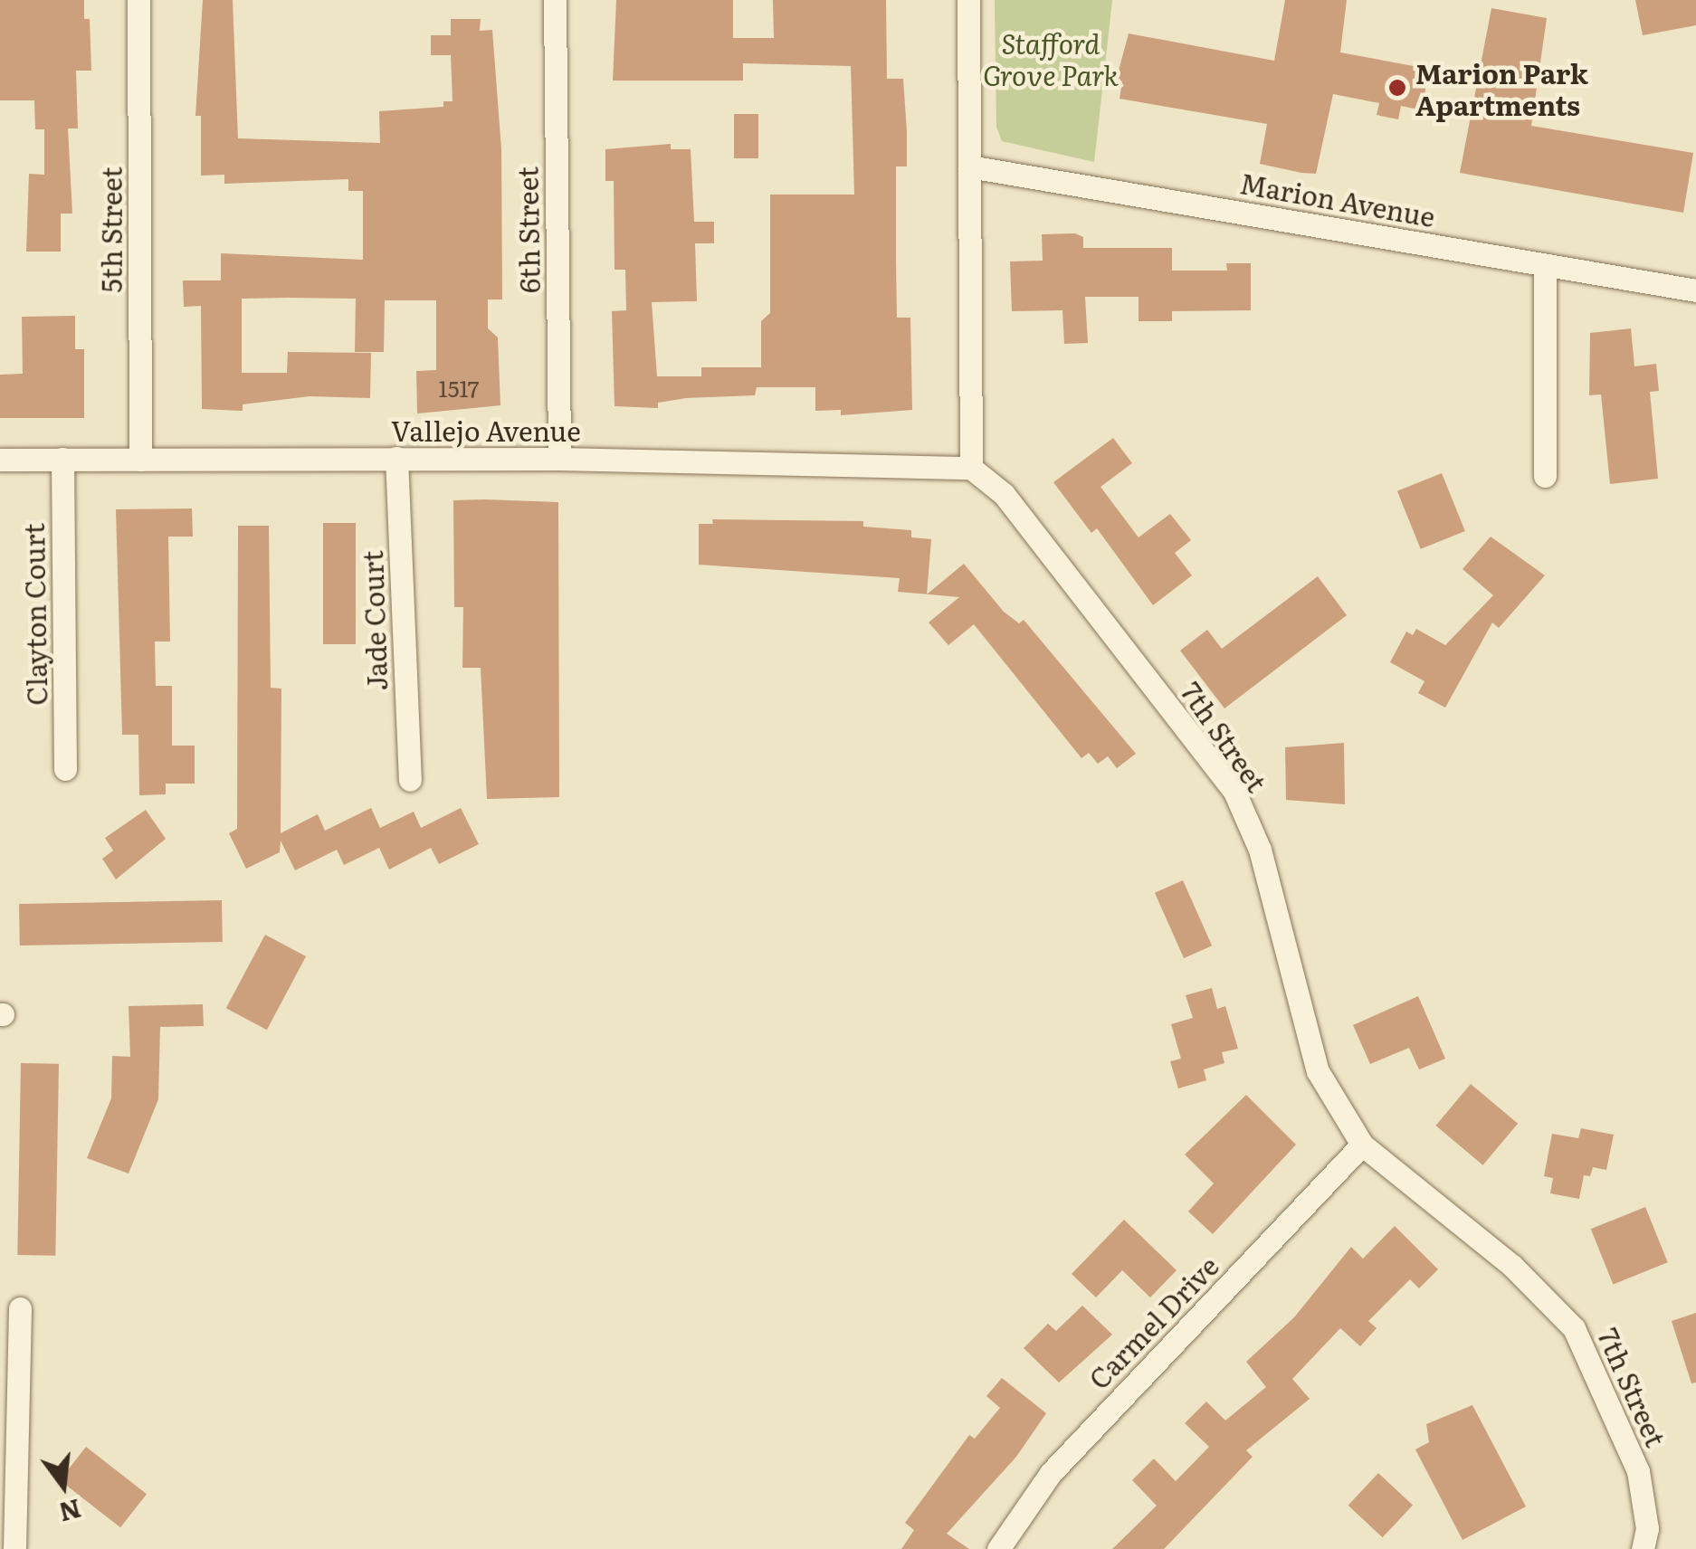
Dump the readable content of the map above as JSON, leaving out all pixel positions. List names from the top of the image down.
{
  "streets": {
    "street": [
      "Marion Avenue",
      "5th Street",
      "6th Street",
      "Vallejo Avenue",
      "Clayton Court",
      "Jade Court",
      "7th Street",
      "Carmel Drive"
    ]
  },
  "crossings": [
    ["5th Street", "Vallejo Avenue"],
    ["6th Street", "Vallejo Avenue"],
    ["Vallejo Avenue", "Clayton Court"],
    ["Vallejo Avenue", "Jade Court"],
    ["Vallejo Avenue", "7th Street"],
    ["7th Street", "Carmel Drive"]
  ],
  "parks": ["Stafford Grove Park"],
  "places": ["Marion Park Apartments"],
  "house_numbers": ["1517"],
  "north": "bottom"
}
